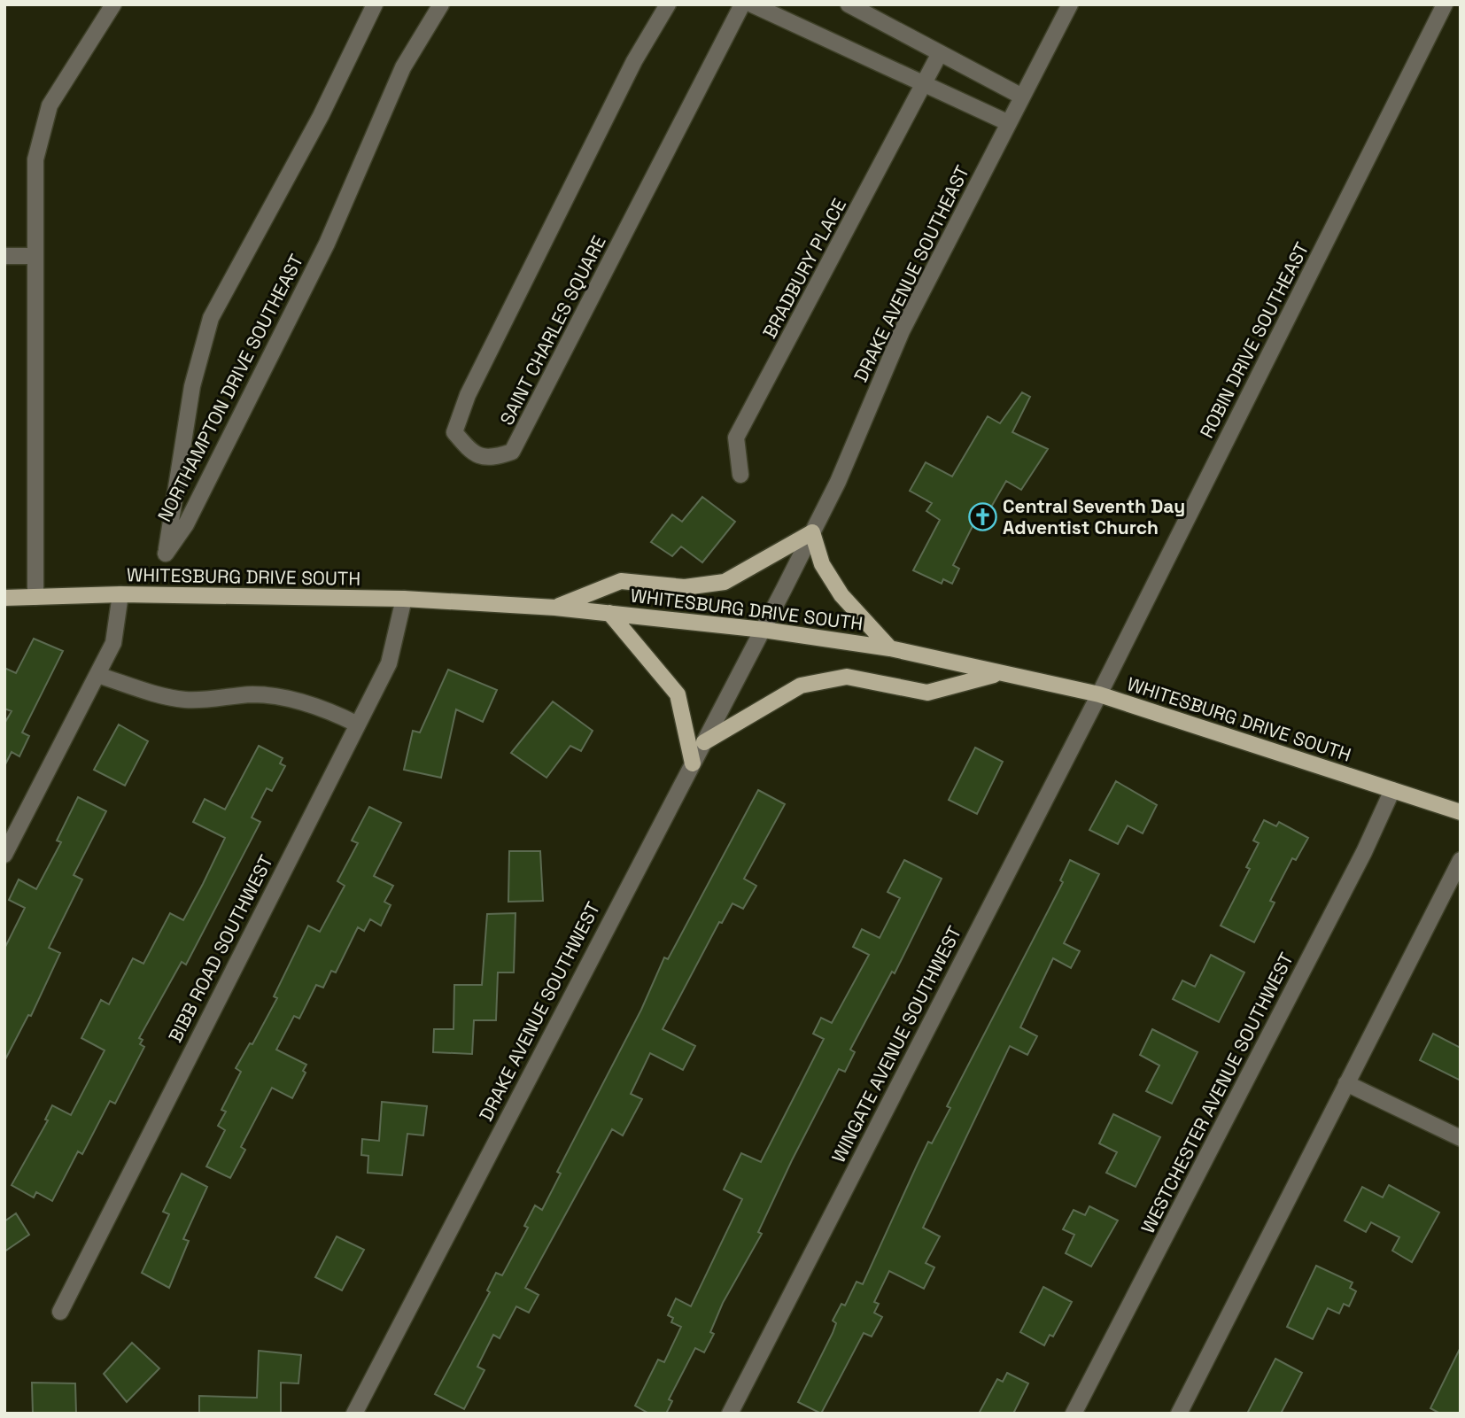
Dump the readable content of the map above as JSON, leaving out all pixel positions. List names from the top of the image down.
{
  "streets": {
    "main road": ["WHITESBURG DRIVE SOUTH"],
    "street": [
      "BRADBURY PLACE",
      "DRAKE AVENUE SOUTHEAST",
      "SAINT CHARLES SQUARE",
      "ROBIN DRIVE SOUTHEAST",
      "NORTHAMPTON DRIVE SOUTHEAST",
      "BIBB ROAD SOUTHWEST",
      "DRAKE AVENUE SOUTHWEST",
      "WINGATE AVENUE SOUTHWEST",
      "WESTCHESTER AVENUE SOUTHWEST"
    ]
  },
  "crossings": [
    ["DRAKE AVENUE SOUTHEAST", "WHITESBURG DRIVE SOUTH"],
    ["DRAKE AVENUE SOUTHEAST", "DRAKE AVENUE SOUTHWEST"],
    ["ROBIN DRIVE SOUTHEAST", "WHITESBURG DRIVE SOUTH"],
    ["ROBIN DRIVE SOUTHEAST", "WINGATE AVENUE SOUTHWEST"],
    ["WHITESBURG DRIVE SOUTH", "BIBB ROAD SOUTHWEST"],
    ["WHITESBURG DRIVE SOUTH", "DRAKE AVENUE SOUTHWEST"],
    ["WHITESBURG DRIVE SOUTH", "WINGATE AVENUE SOUTHWEST"],
    ["WHITESBURG DRIVE SOUTH", "WESTCHESTER AVENUE SOUTHWEST"]
  ],
  "places": {
    "church": ["Central Seventh Day Adventist Church"]
  }
}
